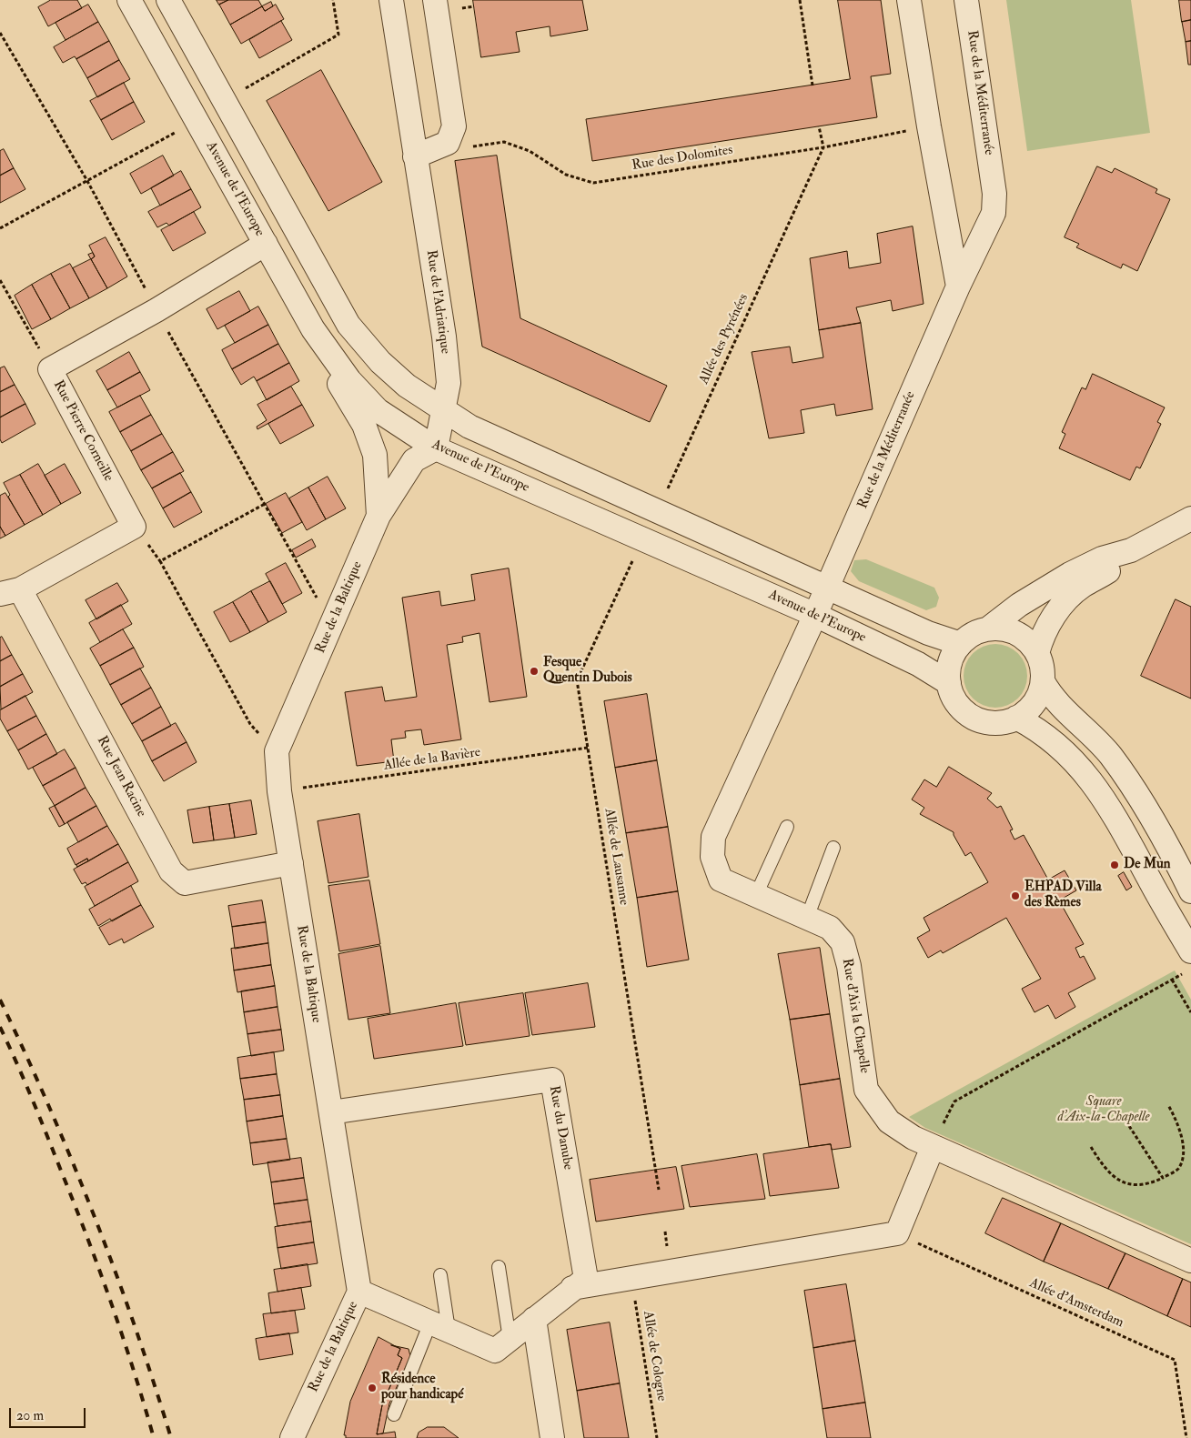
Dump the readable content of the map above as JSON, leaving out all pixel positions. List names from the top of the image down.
{
  "streets": {
    "street": [
      "Rue de la Méditerranée",
      "Avenue de l'Europe",
      "Rue de l'Adriatique",
      "Rue Pierre Corneille",
      "Rue de la Baltique",
      "Rue Jean Racine",
      "Rue d'Aix la Chapelle",
      "Rue du Danube"
    ],
    "path": [
      "Rue des Dolomites",
      "Allée des Pyrénées",
      "Allée de la Bavière",
      "Allée de Lausanne",
      "Allée d'Amsterdam",
      "Allée de Cologne"
    ]
  },
  "crossings": [
    ["Rue de la Méditerranée", "Avenue de l'Europe"],
    ["Rue de la Méditerranée", "Rue d'Aix la Chapelle"],
    ["Rue des Dolomites", "Allée des Pyrénées"],
    ["Avenue de l'Europe", "Rue de l'Adriatique"],
    ["Avenue de l'Europe", "Rue Pierre Corneille"],
    ["Avenue de l'Europe", "Rue de la Baltique"],
    ["Avenue de l'Europe", "Allée de Lausanne"],
    ["Avenue de l'Europe", "Rue d'Aix la Chapelle"],
    ["Rue de l'Adriatique", "Rue de la Baltique"],
    ["Rue Pierre Corneille", "Rue Jean Racine"],
    ["Rue de la Baltique", "Allée de la Bavière"],
    ["Rue de la Baltique", "Rue Jean Racine"],
    ["Rue de la Baltique", "Rue du Danube"],
    ["Allée de la Bavière", "Allée de Lausanne"],
    ["Rue du Danube", "Allée d'Amsterdam"],
    ["Rue du Danube", "Allée de Cologne"]
  ],
  "parks": ["Square d’Aix-la-Chapelle"],
  "places": [
    "Fesque Quentin Dubois",
    "De Mun",
    "EHPAD Villa des Rèmes",
    "Résidence pour handicapé"
  ],
  "scale_bar": "20 m"
}
